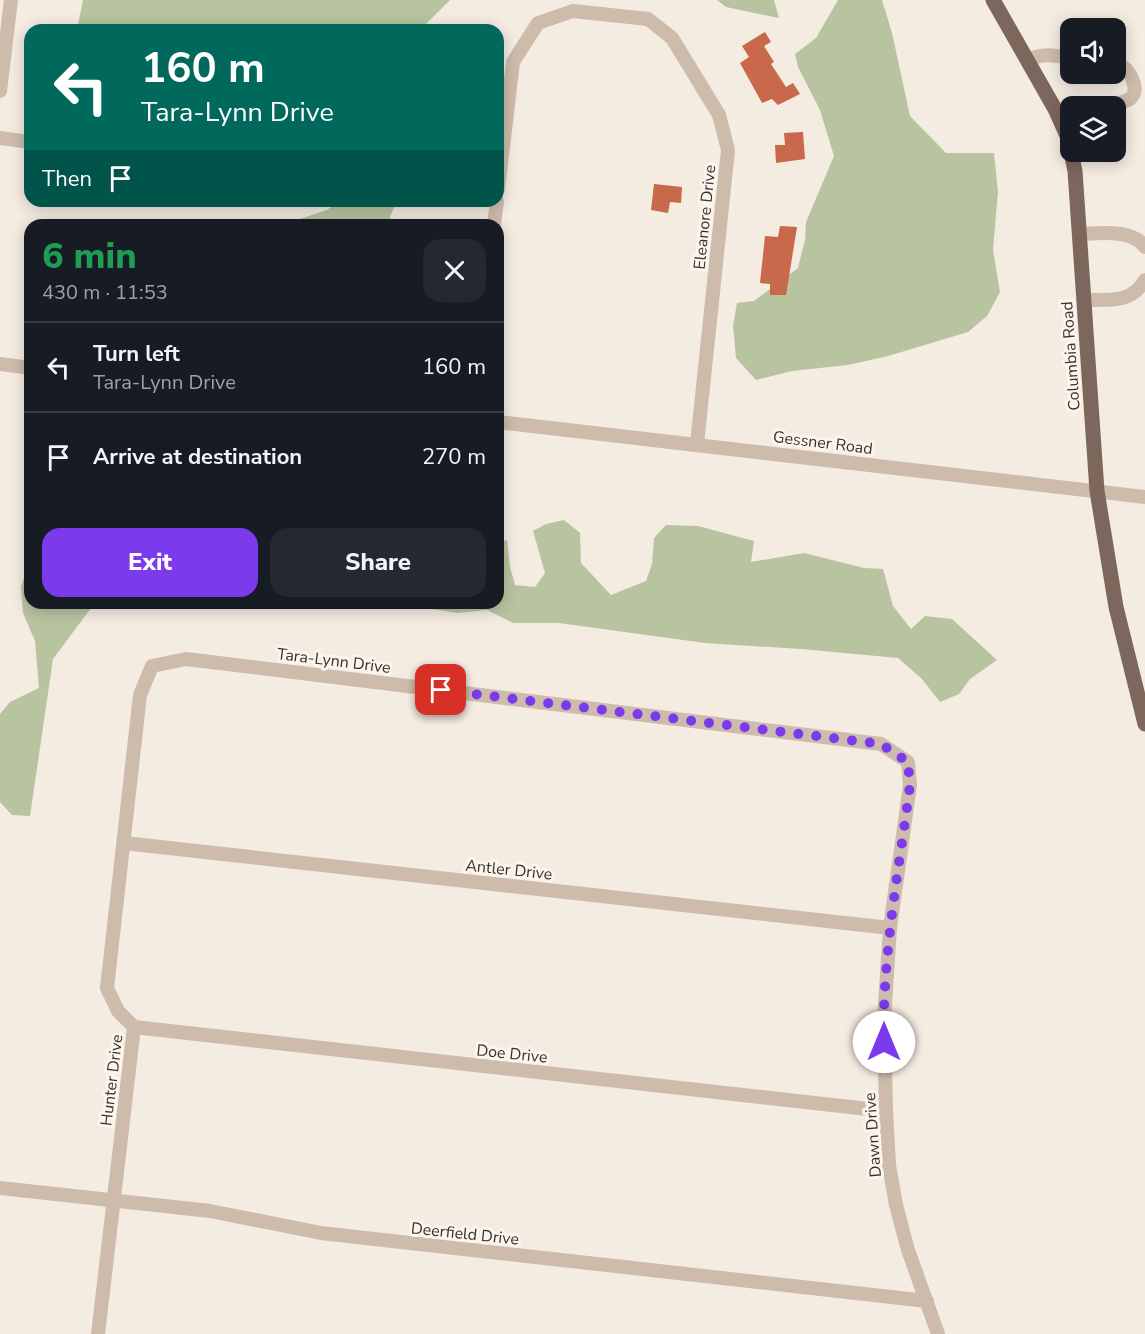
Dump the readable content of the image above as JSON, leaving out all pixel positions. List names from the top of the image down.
{
  "streets": {
    "main road": ["Columbia Road"],
    "street": [
      "Eleanore Drive",
      "Gessner Road",
      "Tara-Lynn Drive",
      "Antler Drive",
      "Doe Drive",
      "Hunter Drive",
      "Dawn Drive",
      "Deerfield Drive"
    ]
  },
  "crossings": [
    ["Eleanore Drive", "Gessner Road"],
    ["Columbia Road", "Gessner Road"],
    ["Tara-Lynn Drive", "Hunter Drive"],
    ["Tara-Lynn Drive", "Dawn Drive"],
    ["Antler Drive", "Hunter Drive"],
    ["Antler Drive", "Dawn Drive"],
    ["Doe Drive", "Hunter Drive"],
    ["Doe Drive", "Dawn Drive"],
    ["Hunter Drive", "Deerfield Drive"],
    ["Dawn Drive", "Deerfield Drive"]
  ],
  "page": {
    "turn": ["160 m", "Tara-Lynn Drive"],
    "then": "Then",
    "heading": ["6 min", "430 m · 11:53"],
    "list": [
      {
        "name": "Turn left",
        "note": "Tara-Lynn Drive",
        "value": "160 m"
      },
      {
        "name": "Arrive at destination",
        "value": "270 m"
      }
    ],
    "buttons": ["Exit", "Share"]
  }
}
